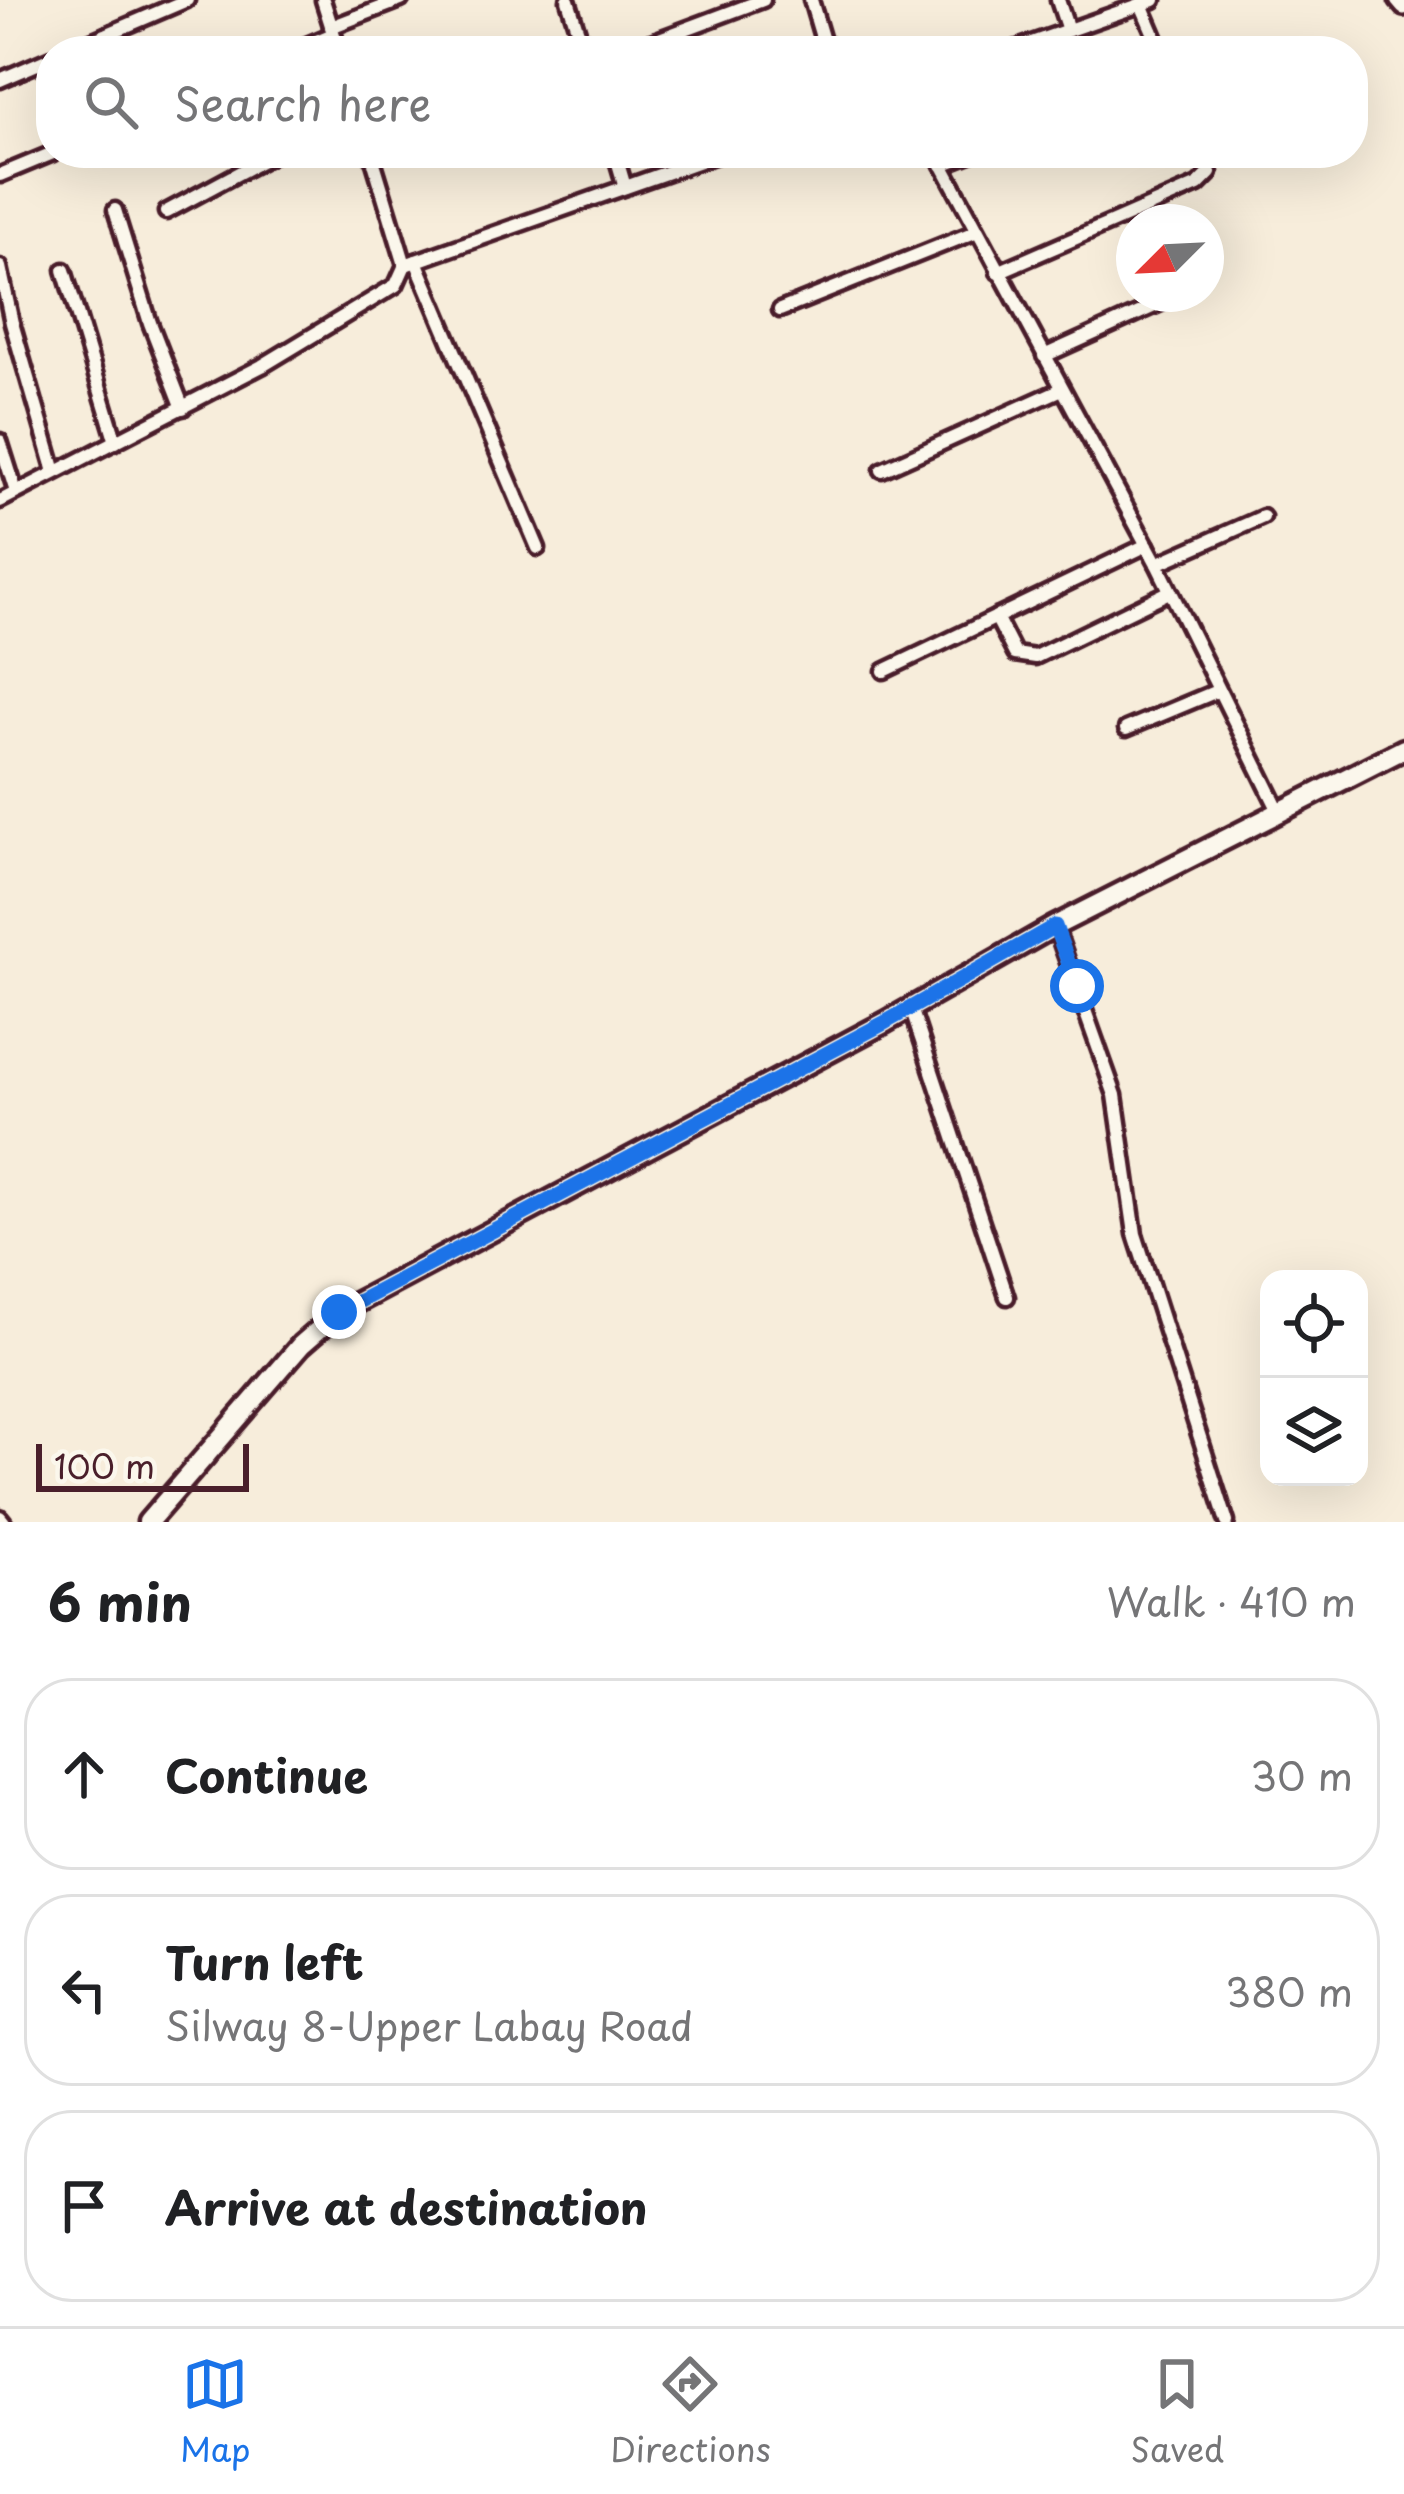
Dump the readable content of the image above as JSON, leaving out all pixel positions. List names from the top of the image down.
{
  "scale_bar": "100 m",
  "north": "bottom left",
  "page": {
    "search": "Search here",
    "scale": "100 m",
    "heading": ["6 min", "Walk · 410 m"],
    "list": [
      ["Continue", "30 m"],
      ["Turn left", "Silway 8-Upper Labay Road", "380 m"],
      "Arrive at destination"
    ],
    "nav": ["Map", "Directions", "Saved"]
  }
}
